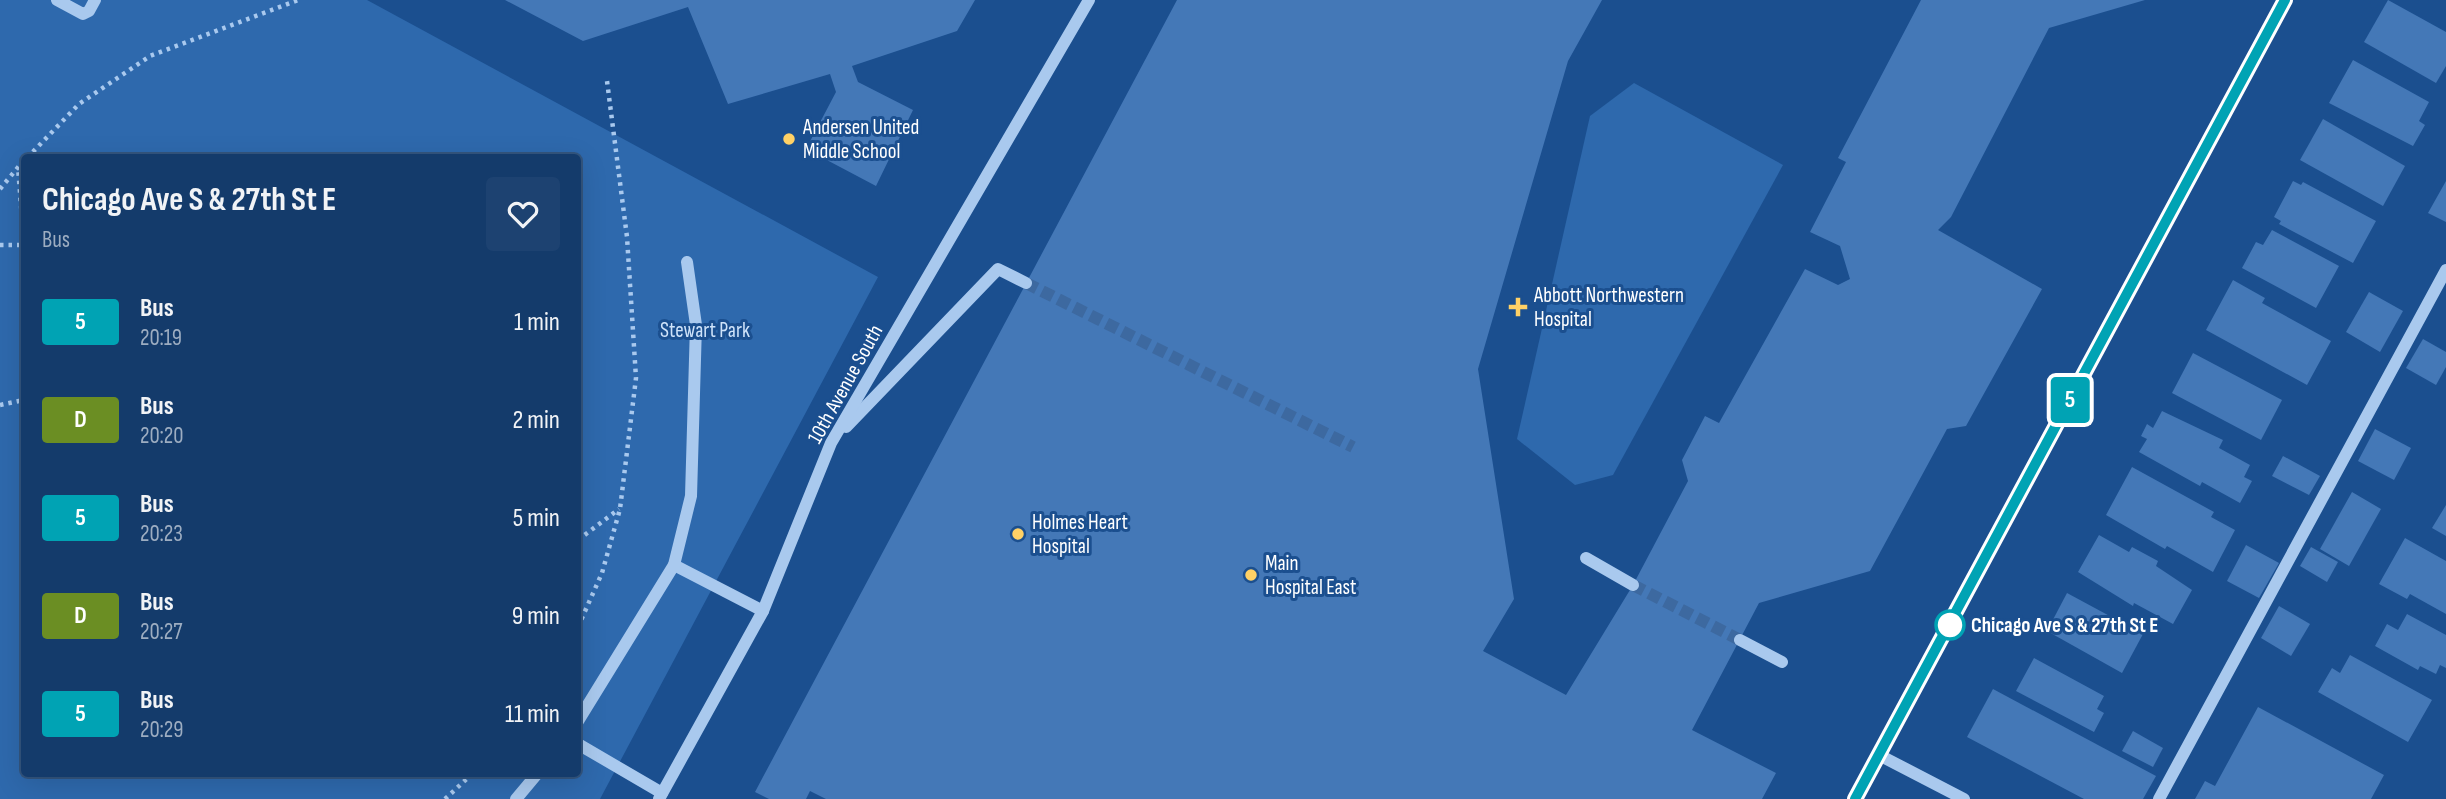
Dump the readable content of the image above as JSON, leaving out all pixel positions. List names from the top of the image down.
{
  "streets": {
    "street": ["10th Avenue South"]
  },
  "parks": ["Stewart Park"],
  "places": {
    "other": [
      "Andersen United Middle School",
      "Holmes Heart Hospital",
      "Main Hospital East",
      "Chicago Ave S & 27th St E"
    ],
    "health": ["Abbott Northwestern Hospital"]
  },
  "lines": ["bus line 5"],
  "page": {
    "on_map": "5",
    "heading": ["Chicago Ave S & 27th St E", "Bus"],
    "list": [
      {
        "mark": "5",
        "name": "Bus",
        "note": "20:19",
        "value": "1 min"
      },
      {
        "mark": "D",
        "name": "Bus",
        "note": "20:20",
        "value": "2 min"
      },
      {
        "mark": "5",
        "name": "Bus",
        "note": "20:23",
        "value": "5 min"
      },
      {
        "mark": "D",
        "name": "Bus",
        "note": "20:27",
        "value": "9 min"
      },
      {
        "mark": "5",
        "name": "Bus",
        "note": "20:29",
        "value": "11 min"
      }
    ]
  }
}
